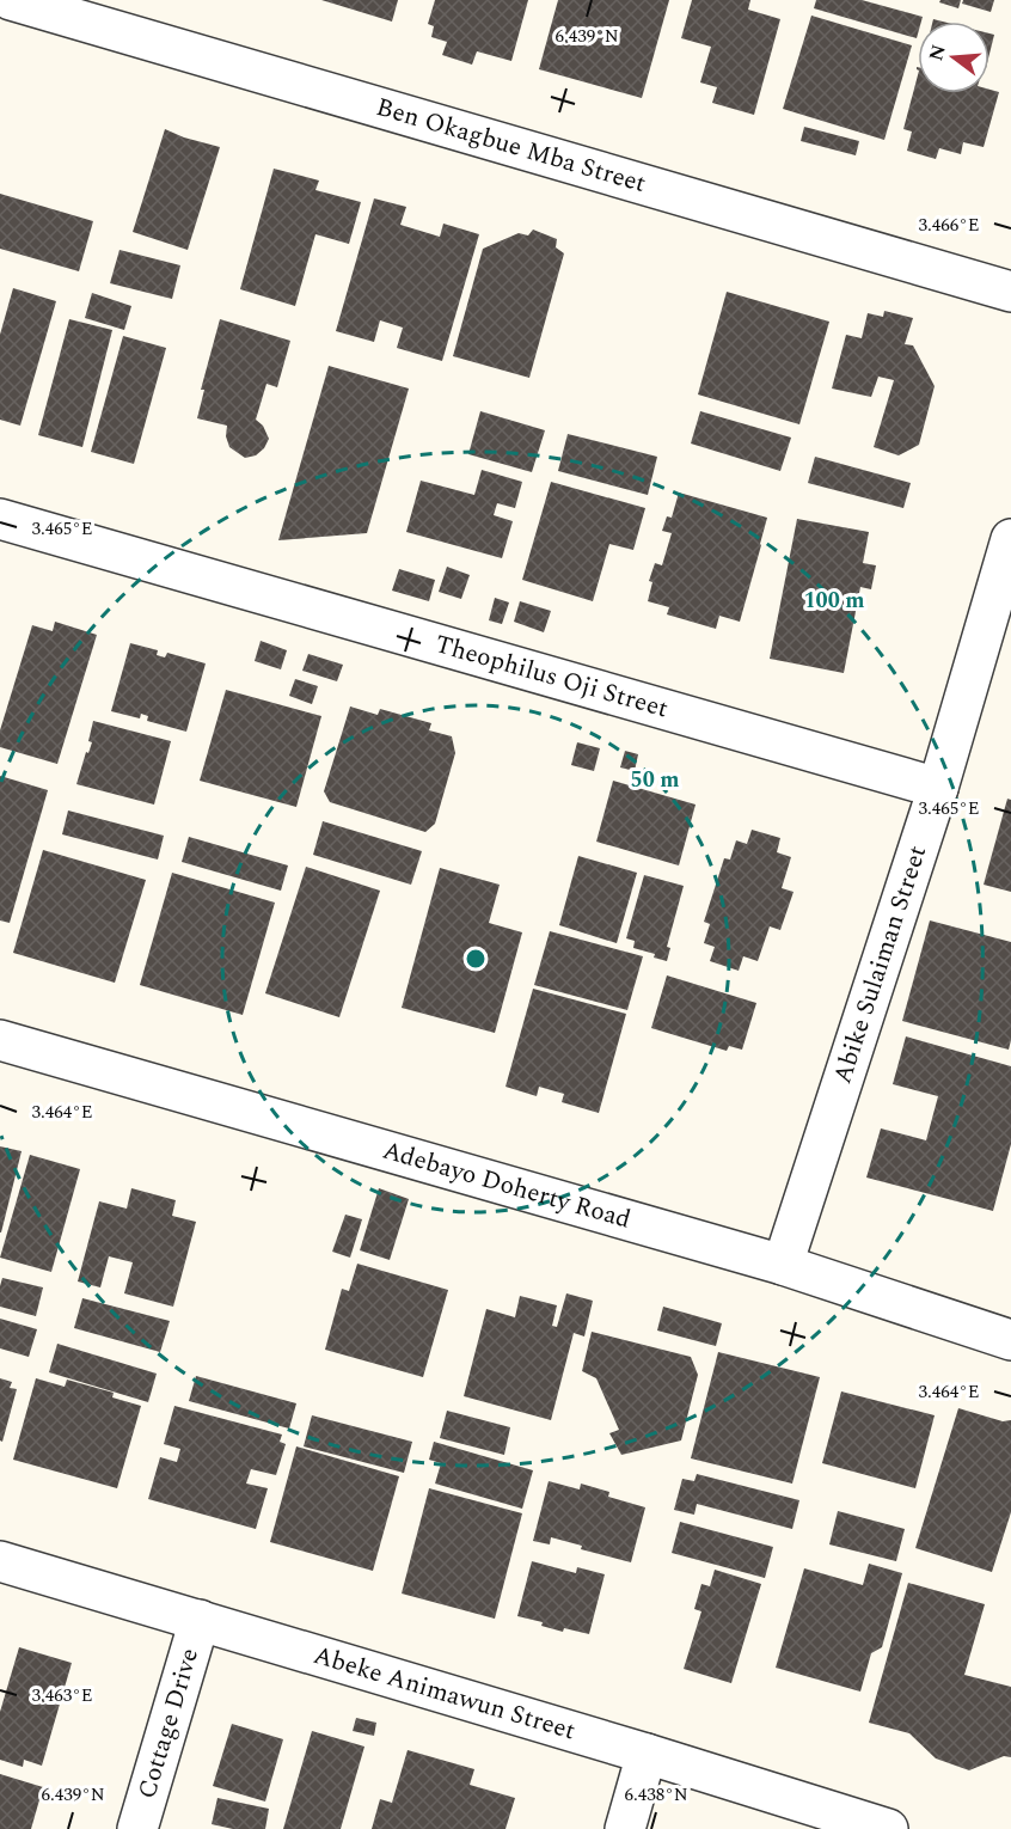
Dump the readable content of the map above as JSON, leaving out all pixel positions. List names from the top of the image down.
{
  "streets": {
    "street": [
      "Ben Okagbue Mba Street",
      "Theophilus Oji Street",
      "Abike Sulaiman Street",
      "Adebayo Doherty Road",
      "Abeke Animawun Street",
      "Cottage Drive"
    ]
  },
  "crossings": [
    ["Theophilus Oji Street", "Abike Sulaiman Street"],
    ["Abike Sulaiman Street", "Adebayo Doherty Road"],
    ["Abeke Animawun Street", "Cottage Drive"]
  ],
  "north": "left",
  "coordinates": [
    "6.439°N",
    "3.466°E",
    "3.465°E",
    "3.464°E",
    "3.463°E",
    "6.438°N"
  ],
  "rings": ["100 m", "50 m"]
}
